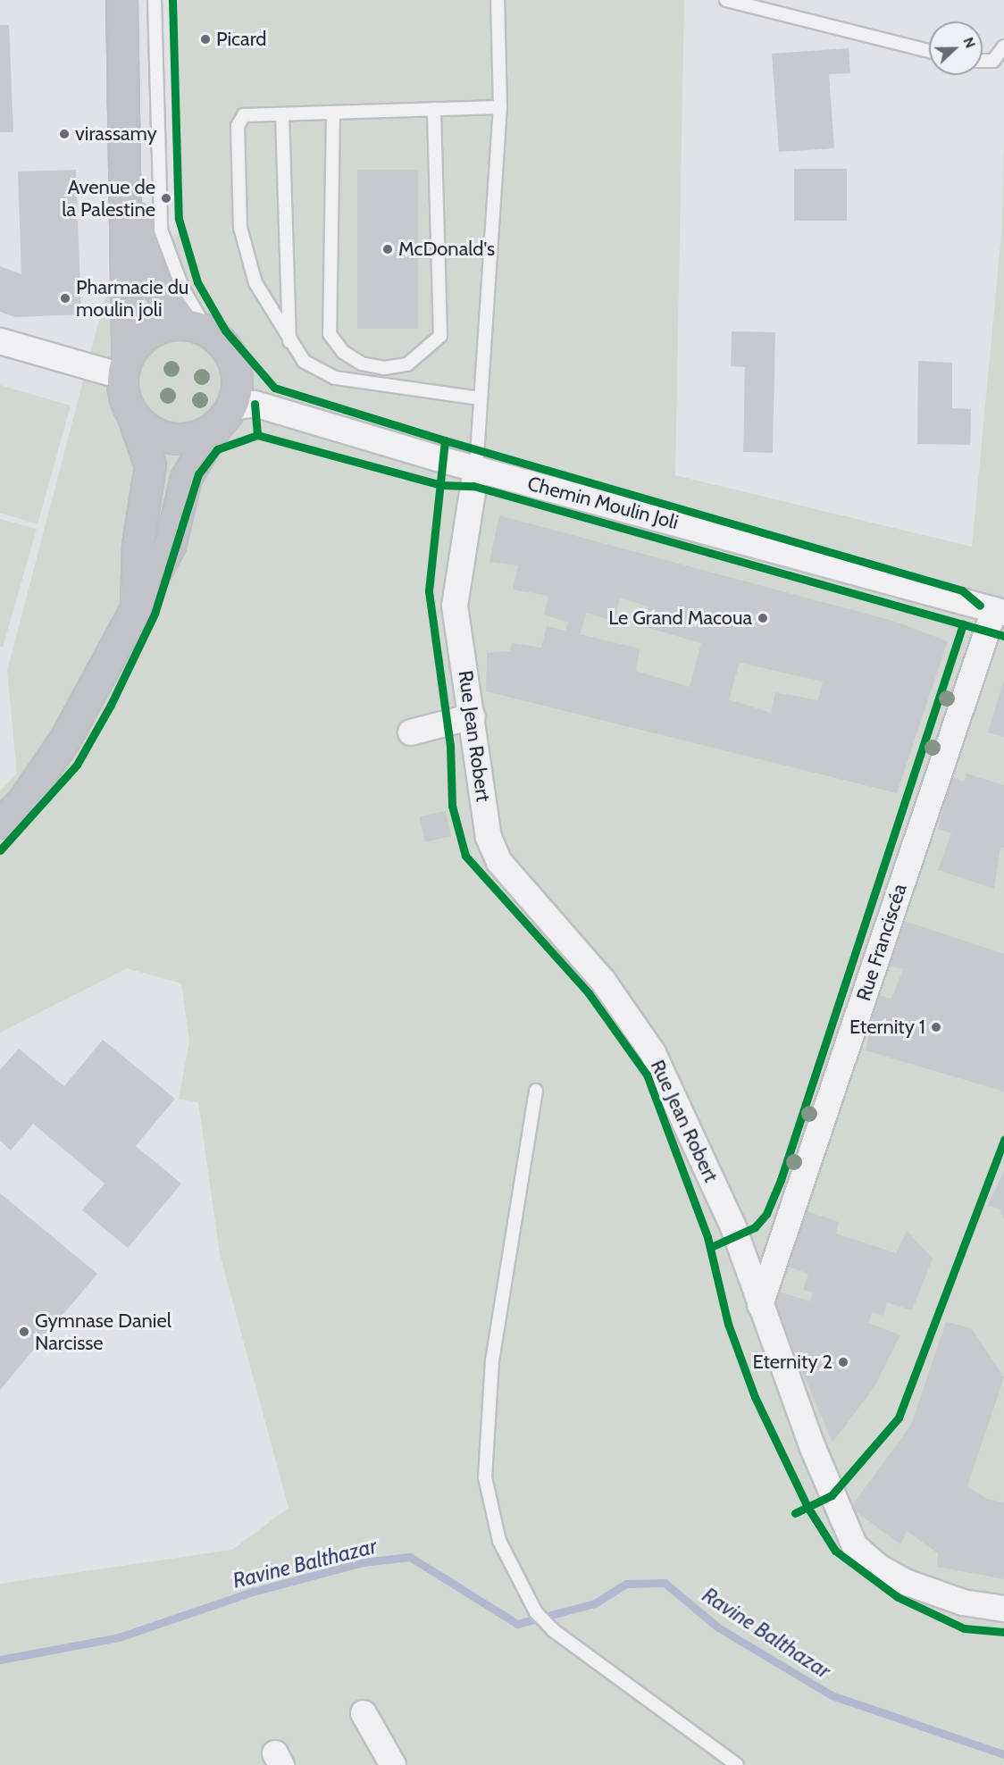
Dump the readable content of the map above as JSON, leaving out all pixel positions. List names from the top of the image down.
{
  "streets": {
    "street": ["Chemin Moulin Joli", "Rue Jean Robert", "Rue Franciscéa"]
  },
  "crossings": [
    ["Chemin Moulin Joli", "Rue Jean Robert"],
    ["Chemin Moulin Joli", "Rue Franciscéa"],
    ["Rue Jean Robert", "Rue Franciscéa"]
  ],
  "water": ["Ravine Balthazar"],
  "places": [
    "Picard",
    "virassamy",
    "Avenue de la Palestine",
    "McDonald's",
    "Pharmacie du moulin joli",
    "Le Grand Macoua",
    "Eternity 1",
    "Gymnase Daniel Narcisse",
    "Eternity 2"
  ],
  "north": "right"
}
